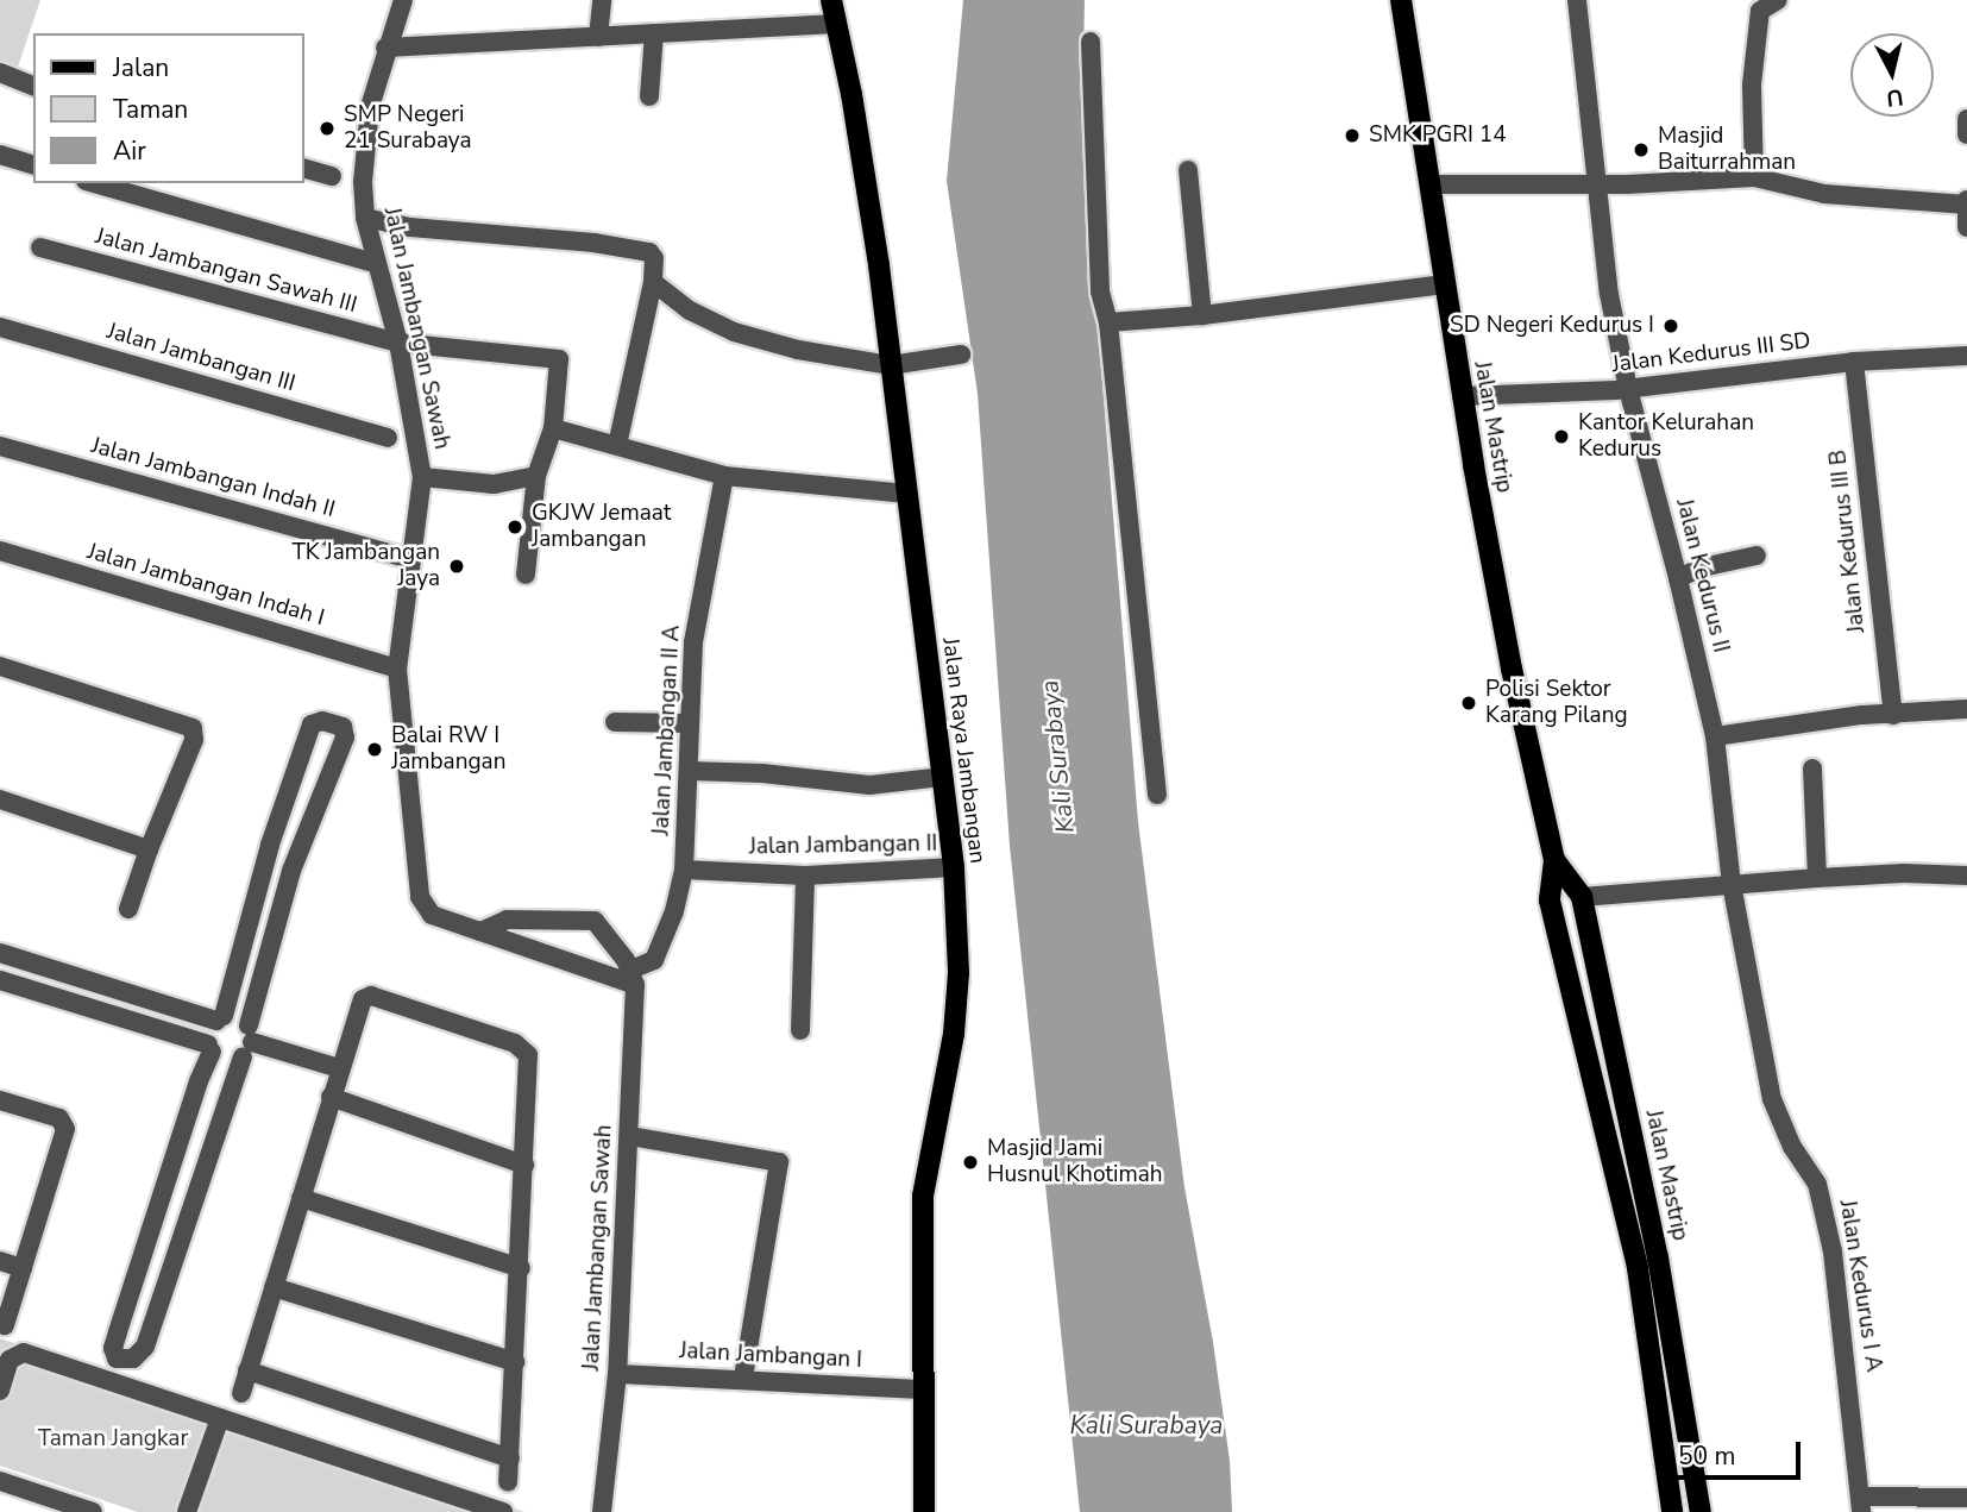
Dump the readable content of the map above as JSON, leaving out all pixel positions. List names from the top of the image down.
{
  "streets": {
    "main road": ["Jalan Mastrip", "Jalan Raya Jambangan"],
    "street": [
      "Jalan Jambangan Sawah III",
      "Jalan Jambangan Sawah",
      "Jalan Kedurus III SD",
      "Jalan Jambangan III",
      "Jalan Jambangan Indah II",
      "Jalan Kedurus III B",
      "Jalan Kedurus II",
      "Jalan Jambangan Indah I",
      "Jalan Jambangan II A",
      "Jalan Jambangan II",
      "Jalan Kedurus I A",
      "Jalan Jambangan I"
    ]
  },
  "crossings": [
    ["Jalan Jambangan Sawah III", "Jalan Jambangan Sawah"],
    ["Jalan Jambangan Sawah", "Jalan Jambangan Indah II"],
    ["Jalan Jambangan Sawah", "Jalan Jambangan Indah I"],
    ["Jalan Jambangan Sawah", "Jalan Jambangan II A"],
    ["Jalan Jambangan Sawah", "Jalan Jambangan I"],
    ["Jalan Kedurus III SD", "Jalan Mastrip"],
    ["Jalan Kedurus III SD", "Jalan Kedurus III B"],
    ["Jalan Kedurus III SD", "Jalan Kedurus II"],
    ["Jalan Kedurus II", "Jalan Kedurus I A"],
    ["Jalan Jambangan II A", "Jalan Jambangan II"],
    ["Jalan Raya Jambangan", "Jalan Jambangan II"],
    ["Jalan Raya Jambangan", "Jalan Jambangan I"]
  ],
  "water": ["Kali Surabaya"],
  "parks": ["Taman Jangkar"],
  "places": [
    "SMP Negeri 21 Surabaya",
    "SMK PGRI 14",
    "Masjid Baiturrahman",
    "SD Negeri Kedurus I",
    "Kantor Kelurahan Kedurus",
    "GKJW Jemaat Jambangan",
    "TK Jambangan Jaya",
    "Polisi Sektor Karang Pilang",
    "Balai RW I Jambangan",
    "Masjid Jami Husnul Khotimah"
  ],
  "legend": ["Jalan", "Taman", "Air"],
  "scale_bar": "50 m",
  "north": "bottom"
}
